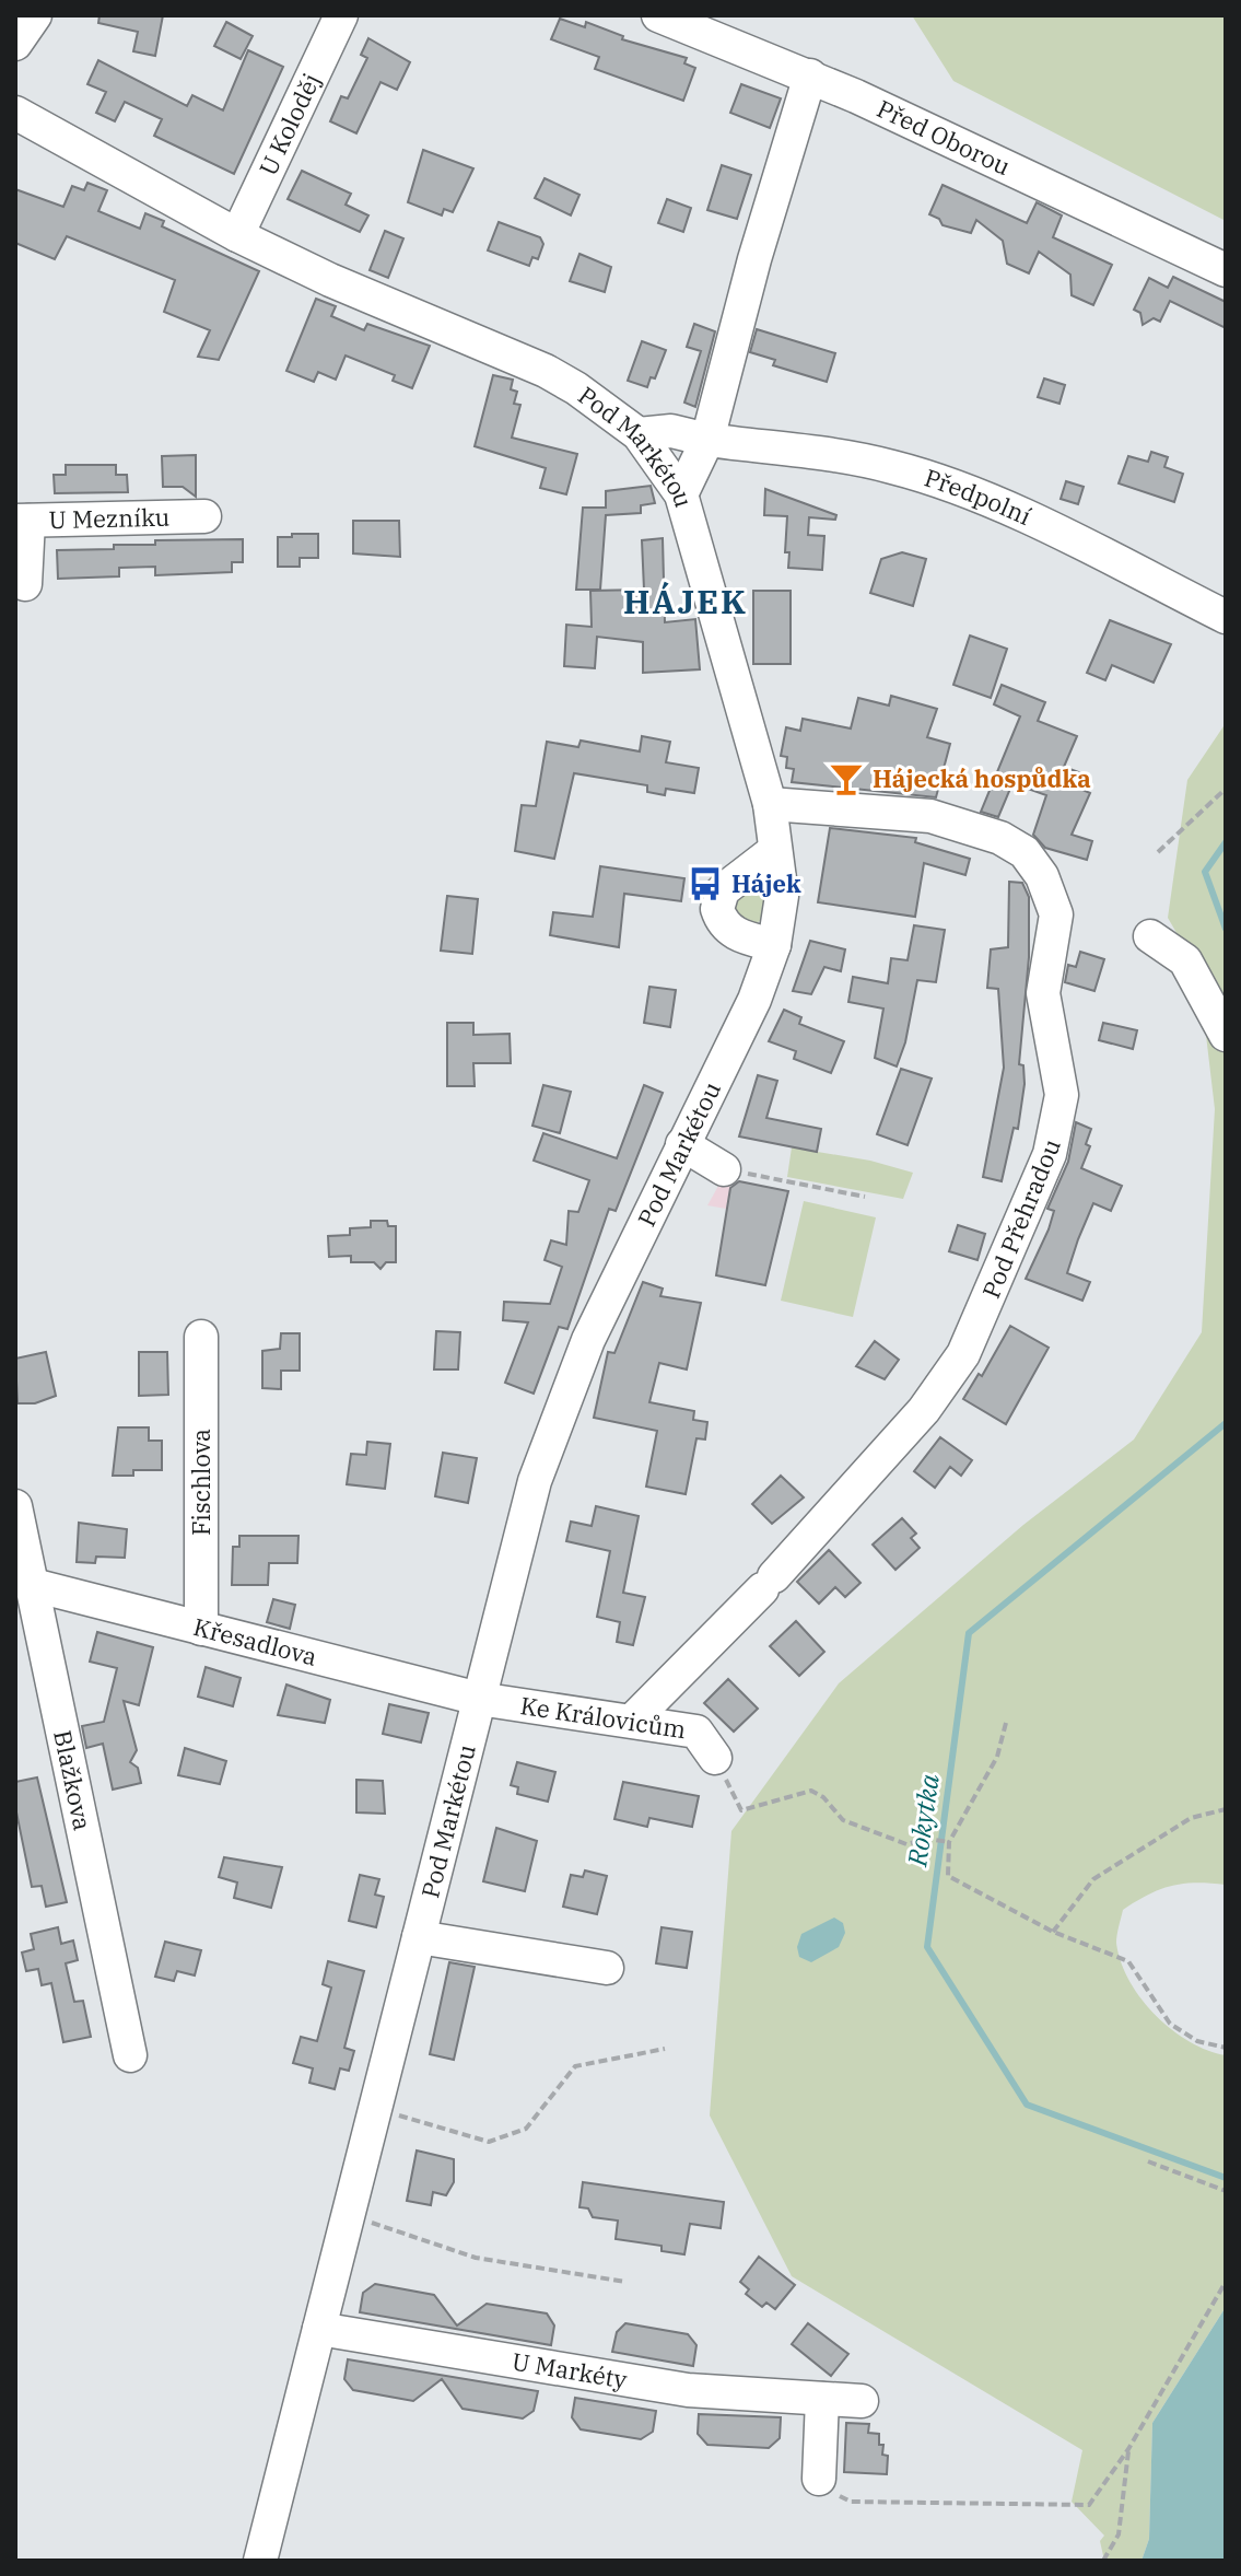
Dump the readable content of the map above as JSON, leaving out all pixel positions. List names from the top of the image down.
{
  "streets": {
    "street": [
      "U Koloděj",
      "Před Oborou",
      "Pod Markétou",
      "Předpolní",
      "U Mezníku",
      "Pod Přehradou",
      "Fischlova",
      "Křesadlova",
      "Ke Královicům",
      "Blažkova",
      "U Markéty"
    ]
  },
  "crossings": [
    ["U Koloděj", "Pod Markétou"],
    ["Pod Markétou", "Předpolní"],
    ["Pod Markétou", "Pod Přehradou"],
    ["Pod Markétou", "Křesadlova"],
    ["Pod Markétou", "Ke Královicům"],
    ["Pod Markétou", "U Markéty"],
    ["Pod Přehradou", "Ke Královicům"],
    ["Fischlova", "Křesadlova"],
    ["Křesadlova", "Ke Královicům"],
    ["Křesadlova", "Blažkova"]
  ],
  "districts": ["HÁJEK"],
  "water": ["Rokytka"],
  "places": {
    "bar": ["Hájecká hospůdka"],
    "bus stop": ["Hájek"]
  }
}
